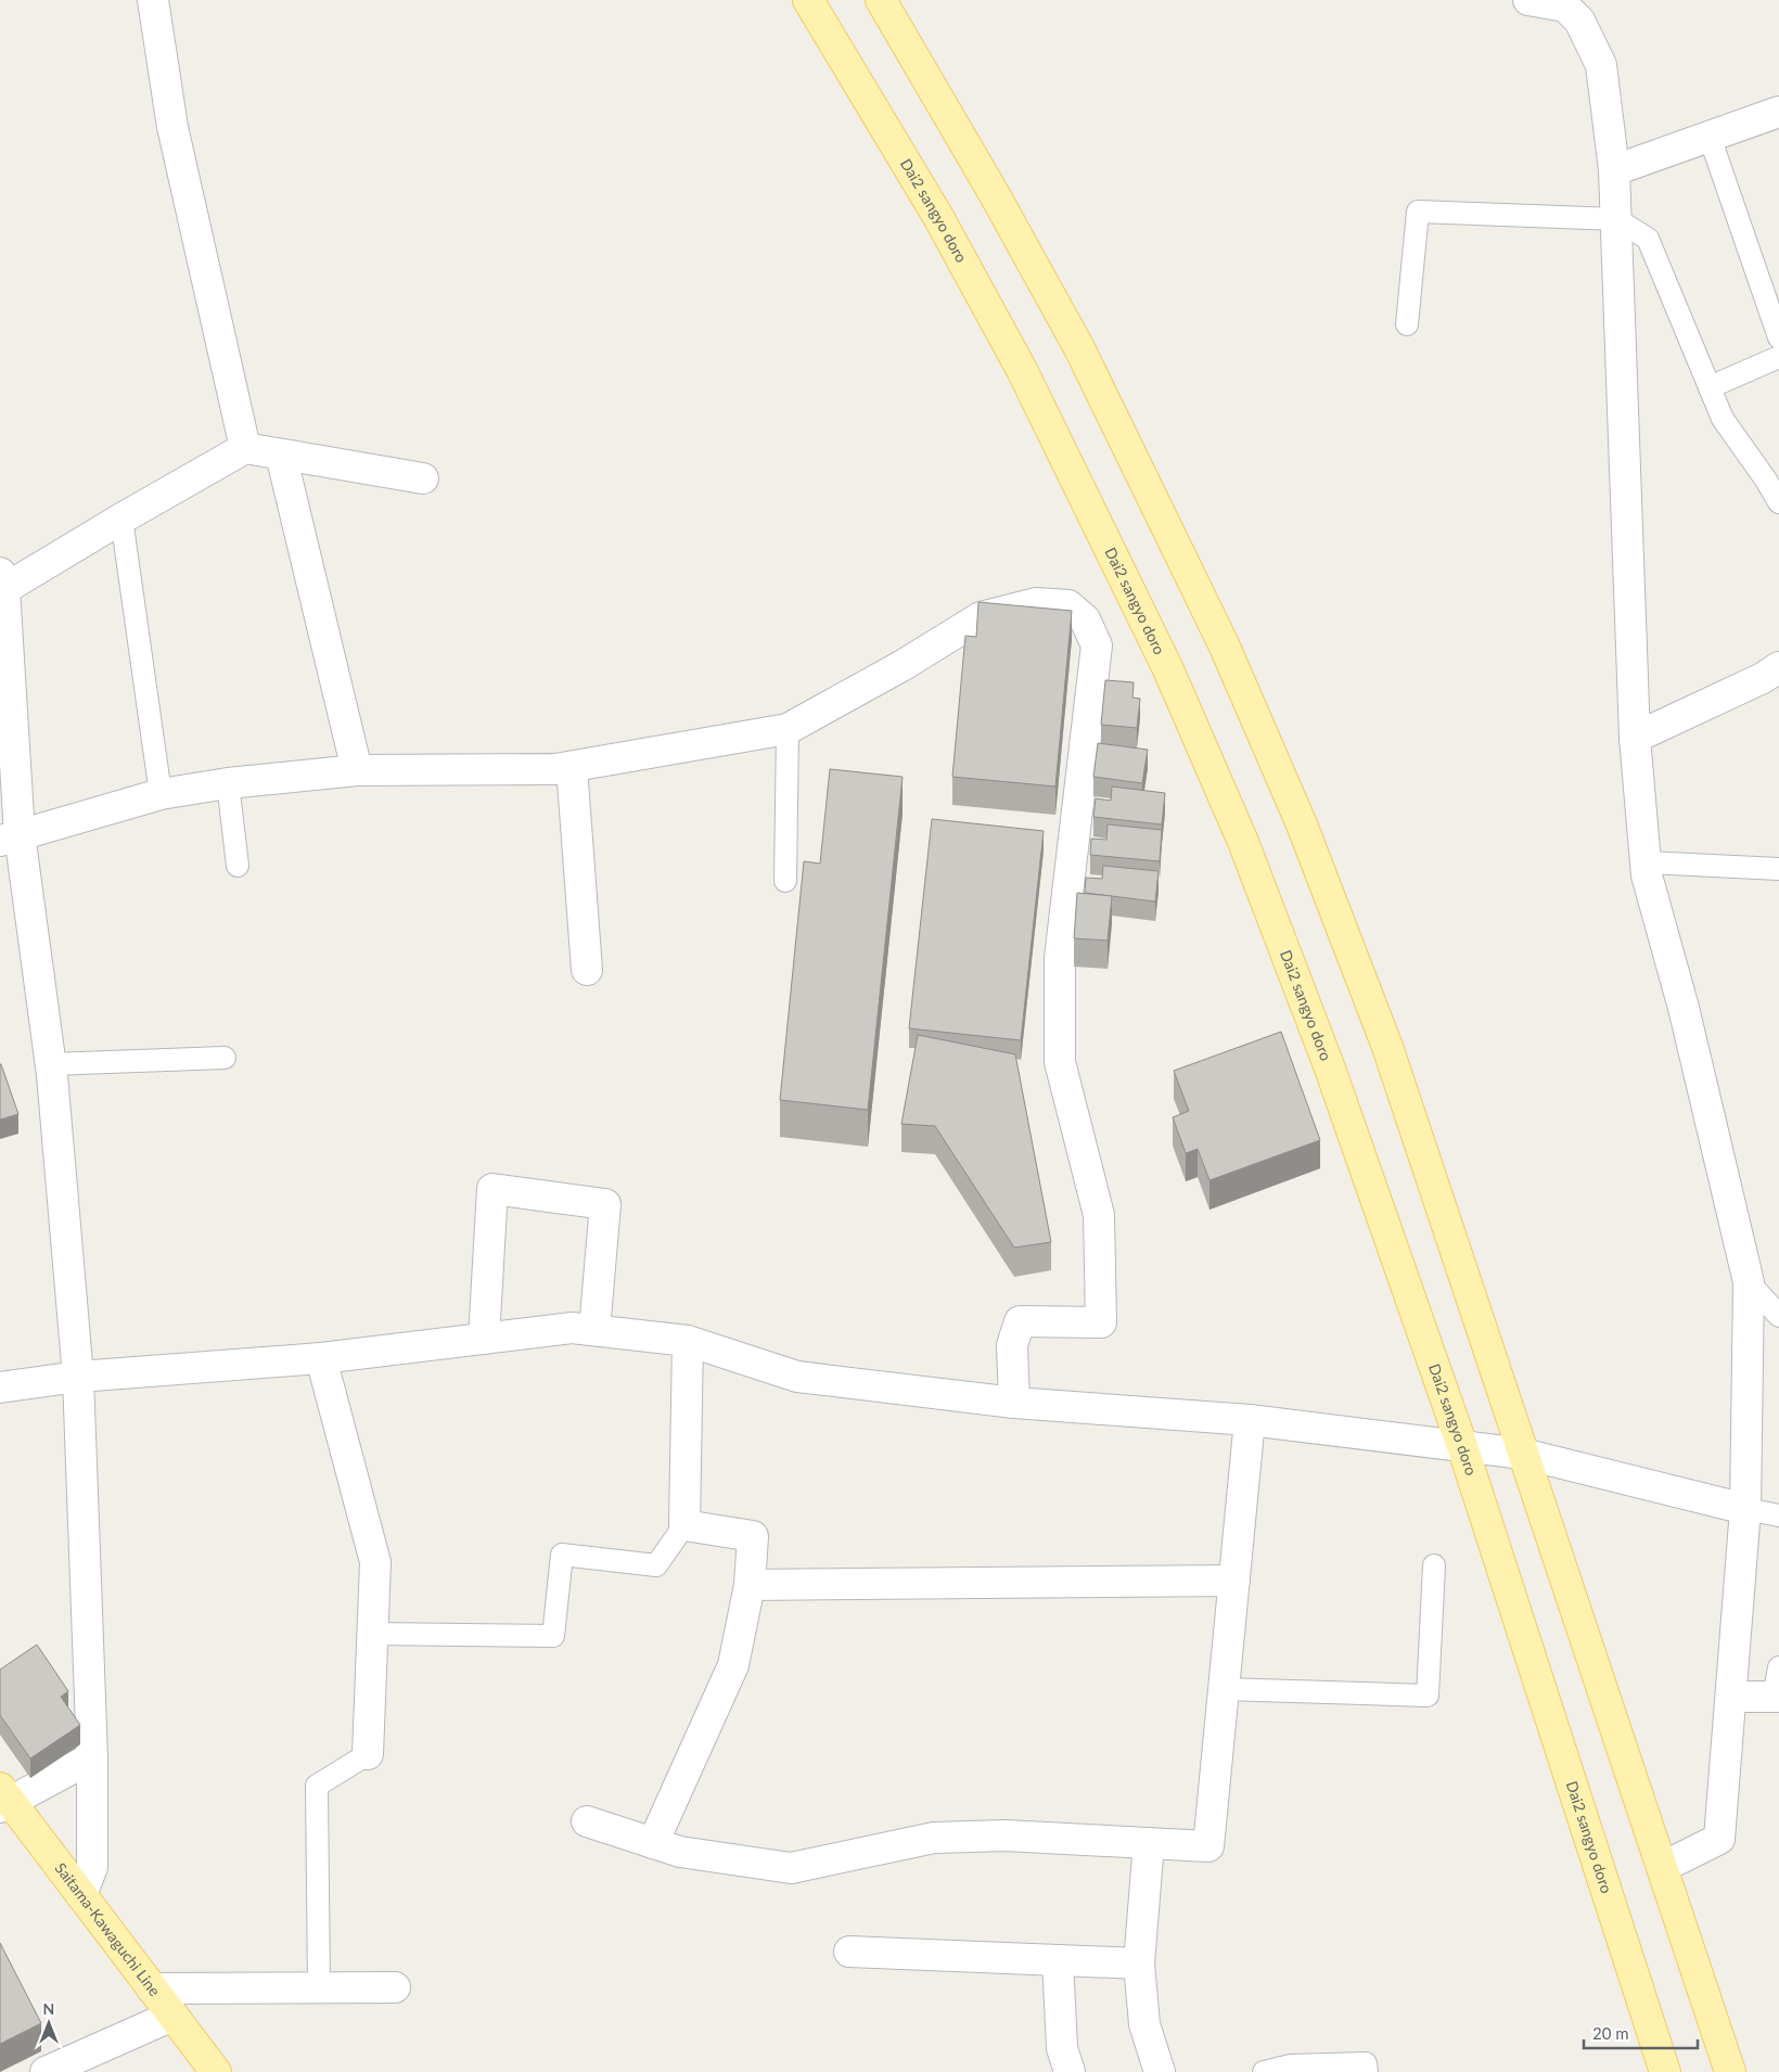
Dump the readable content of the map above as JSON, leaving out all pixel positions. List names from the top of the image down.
{
  "streets": {
    "main road": ["Dai2 sangyo doro", "Saitama-Kawaguchi Line"]
  },
  "scale_bar": "20 m",
  "north": "top"
}
